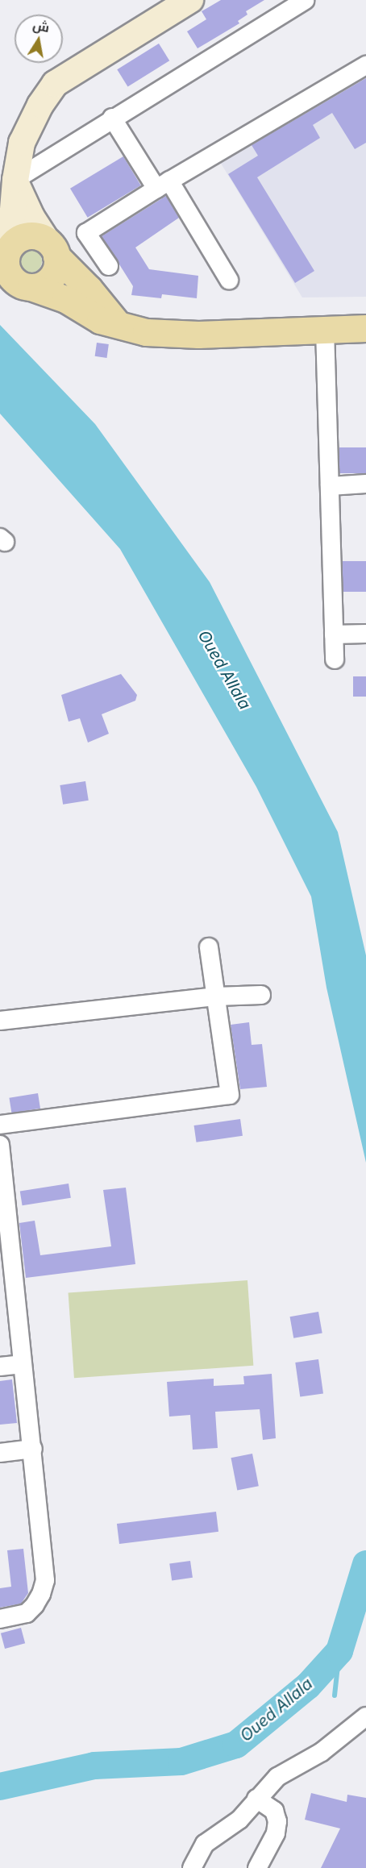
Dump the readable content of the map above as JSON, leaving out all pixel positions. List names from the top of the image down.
{
  "water": ["Oued Allala"],
  "north": "top"
}
